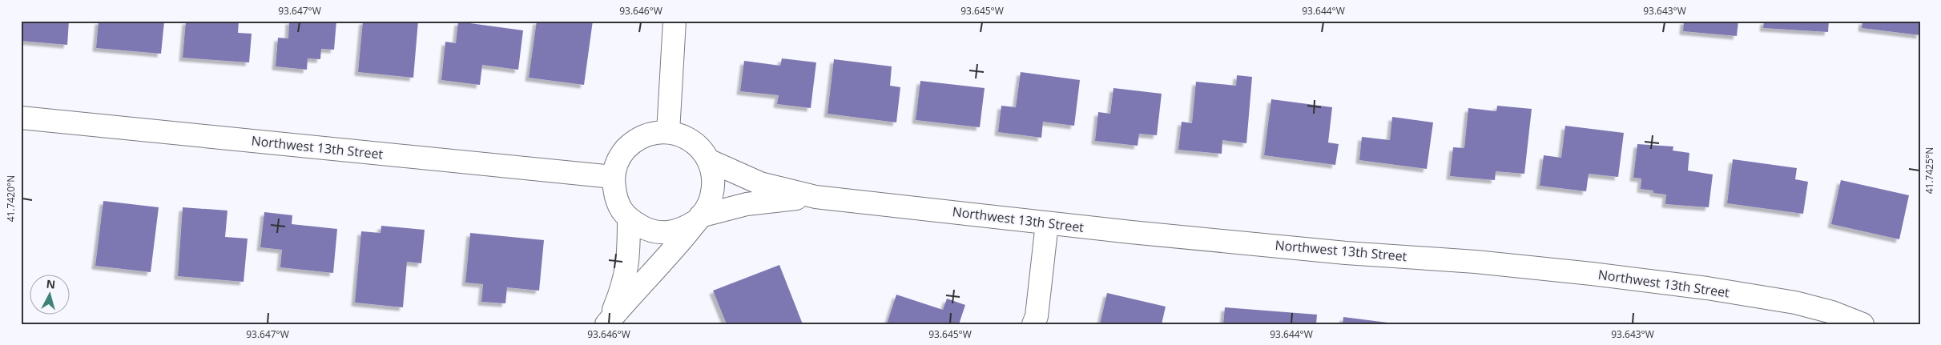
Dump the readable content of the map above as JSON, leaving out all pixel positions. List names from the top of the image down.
{
  "streets": {
    "street": ["Northwest 13th Street"]
  },
  "north": "top",
  "coordinates": [
    "93.647°W",
    "93.646°W",
    "93.645°W",
    "93.644°W",
    "93.643°W",
    "41.7425°N",
    "41.7420°N"
  ]
}
